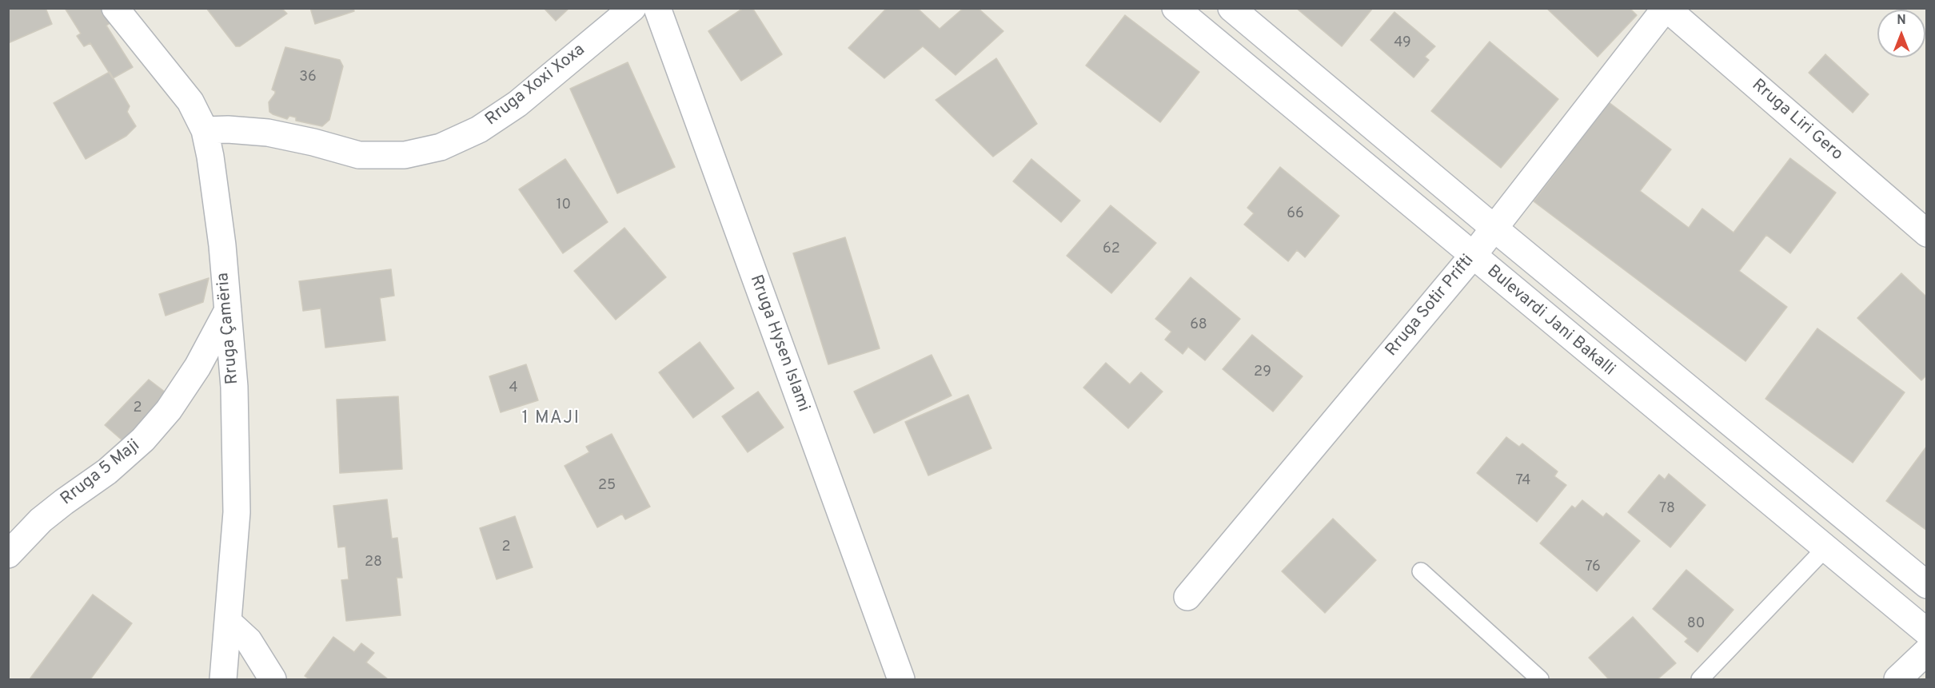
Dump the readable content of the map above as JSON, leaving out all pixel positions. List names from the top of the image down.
{
  "streets": {
    "street": [
      "Rruga Xoxi Xoxa",
      "Rruga Liri Gero",
      "Rruga Sotir Prifti",
      "Bulevardi Jani Bakalli",
      "Rruga Çamëria",
      "Rruga Hysen Islami",
      "Rruga 5 Maji"
    ]
  },
  "crossings": [
    ["Rruga Xoxi Xoxa", "Rruga Çamëria"],
    ["Rruga Liri Gero", "Rruga Sotir Prifti"],
    ["Rruga Sotir Prifti", "Bulevardi Jani Bakalli"],
    ["Rruga Çamëria", "Rruga 5 Maji"]
  ],
  "districts": ["1 MAJI"],
  "house_numbers": [
    "49",
    "36",
    "10",
    "66",
    "62",
    "68",
    "29",
    "4",
    "2",
    "74",
    "25",
    "78",
    "2",
    "28",
    "76",
    "80"
  ],
  "north": "top"
}
